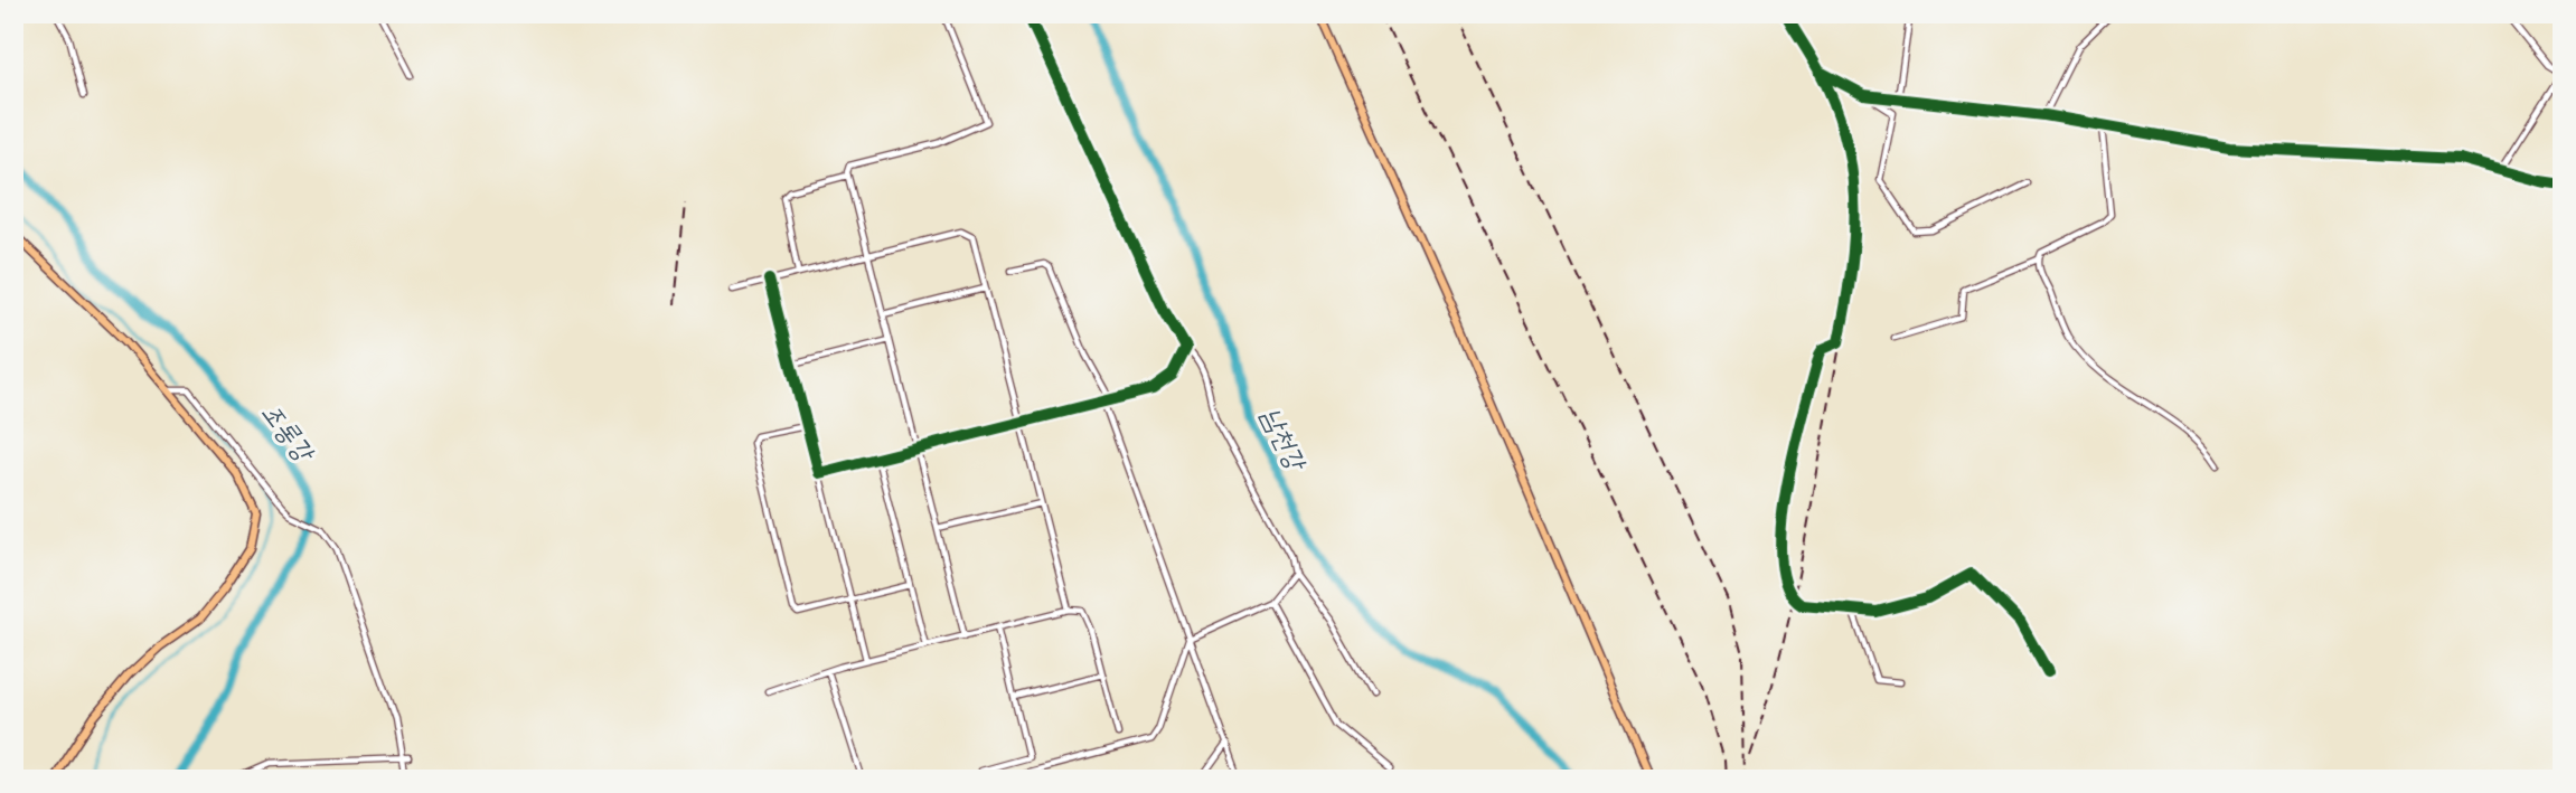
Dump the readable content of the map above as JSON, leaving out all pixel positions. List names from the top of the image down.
{
  "water": ["조롱강", "남천강"]
}
